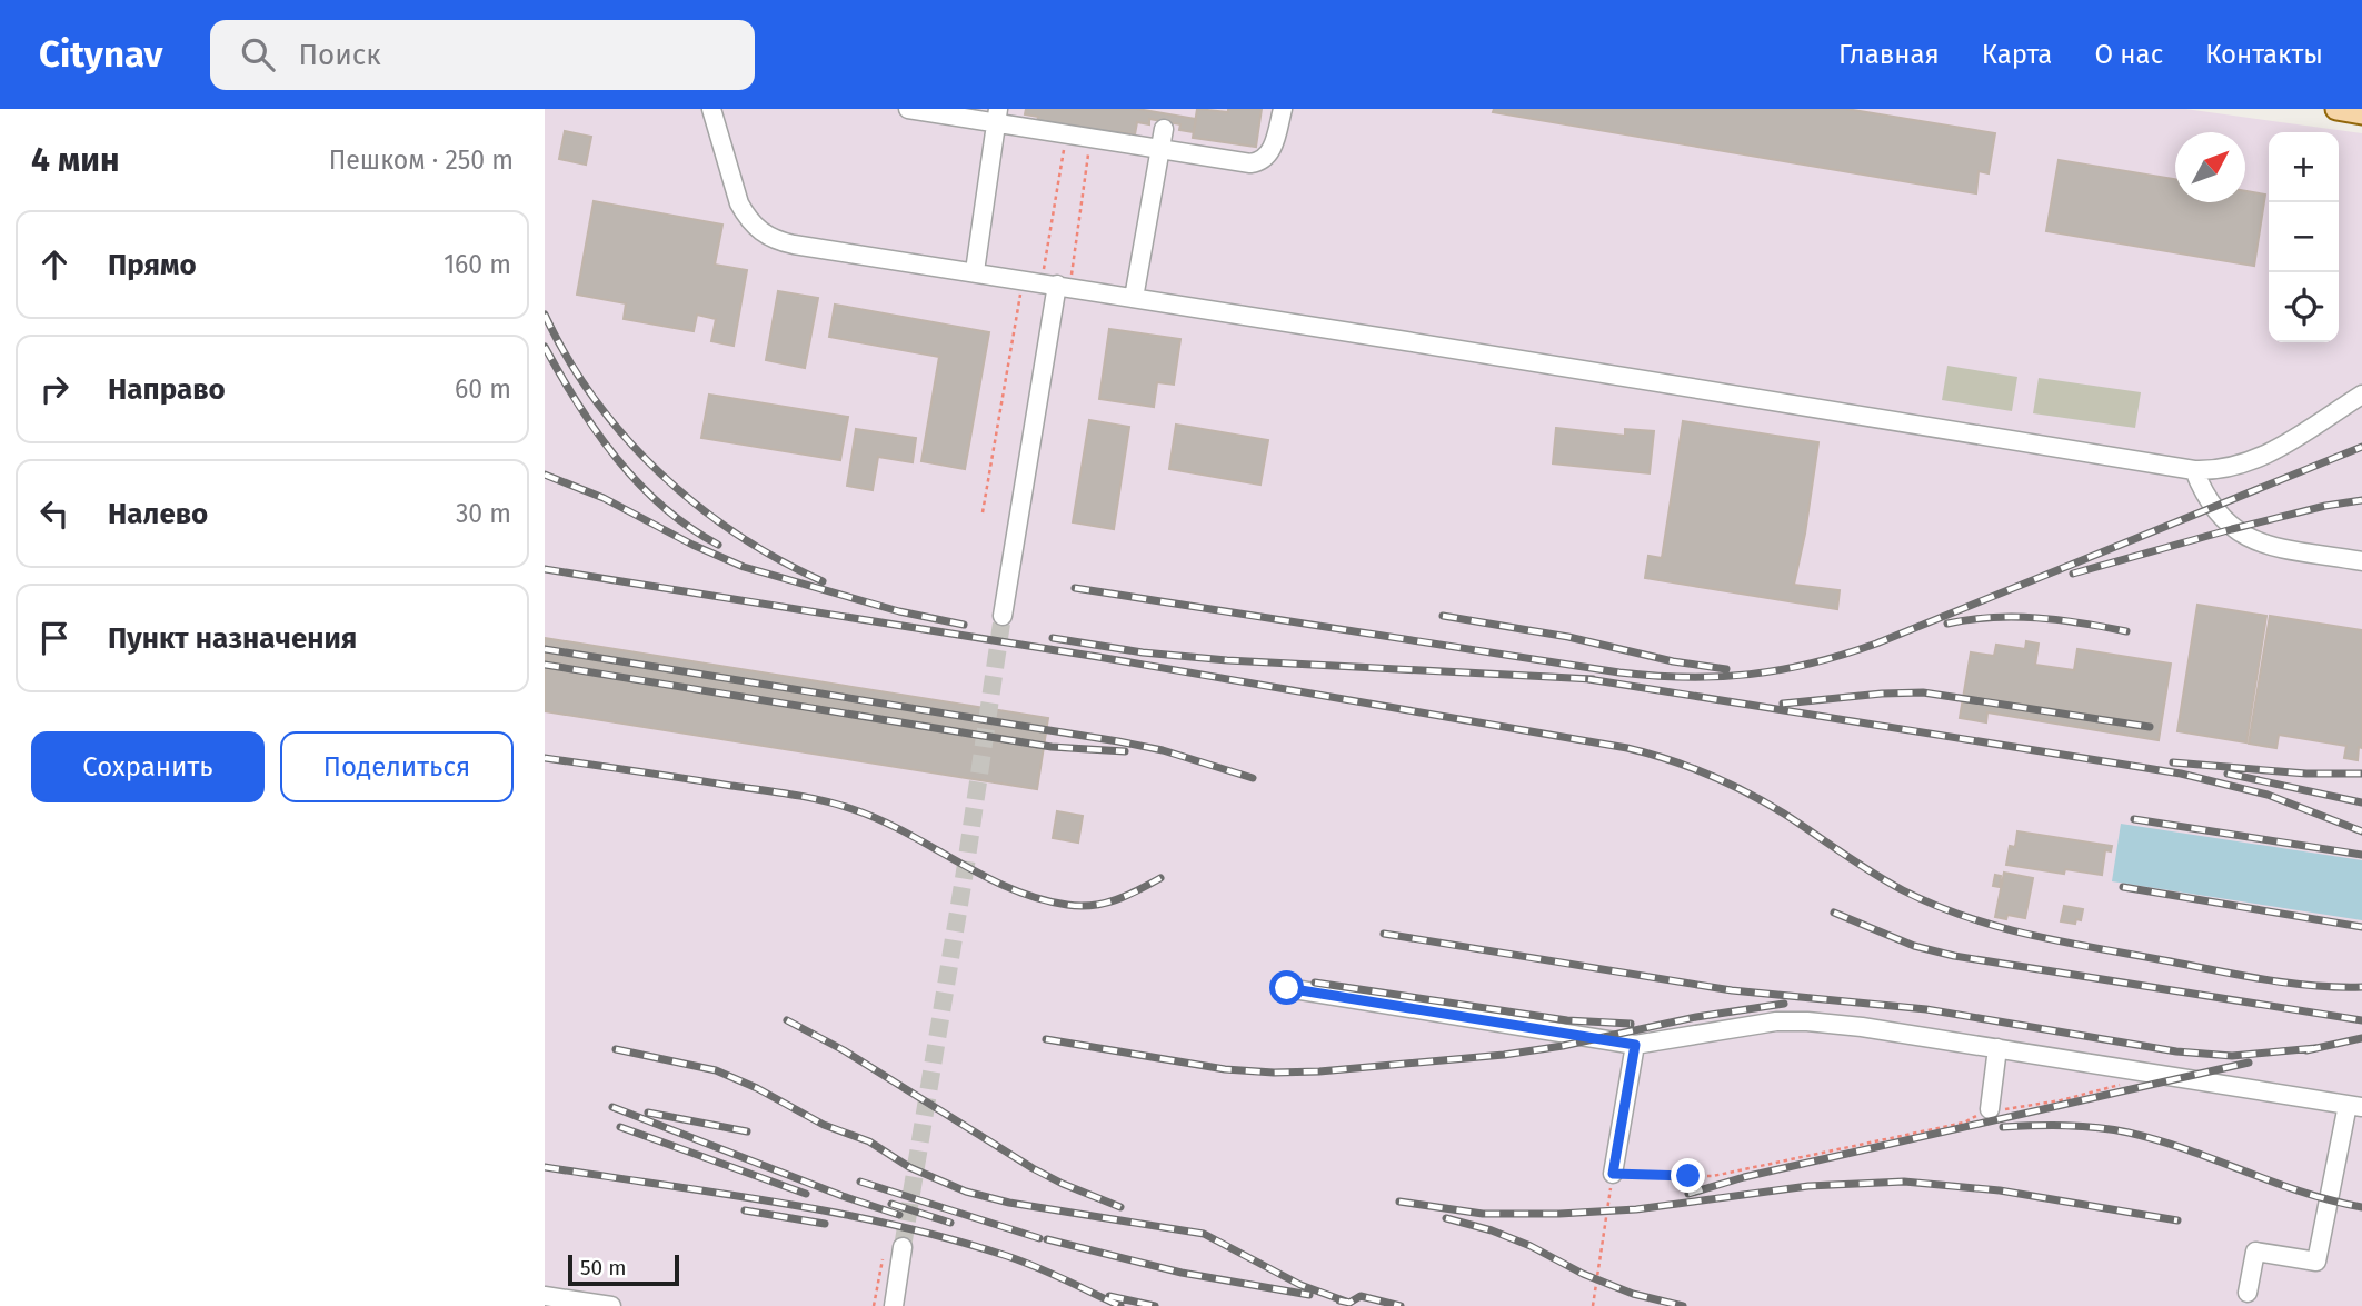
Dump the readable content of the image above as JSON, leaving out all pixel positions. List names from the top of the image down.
{
  "scale_bar": "50 m",
  "north": "top right",
  "page": {
    "header": "Citynav",
    "search": "Поиск",
    "nav": [
      "Главная",
      "Карта",
      "О нас",
      "Контакты"
    ],
    "heading": ["4 мин", "Пешком · 250 m"],
    "map_buttons": ["+", "−"],
    "list": [
      ["Прямо", "160 m"],
      ["Направо", "60 m"],
      ["Налево", "30 m"],
      "Пункт назначения"
    ],
    "buttons": ["Сохранить", "Поделиться"],
    "scale": "50 m"
  }
}
